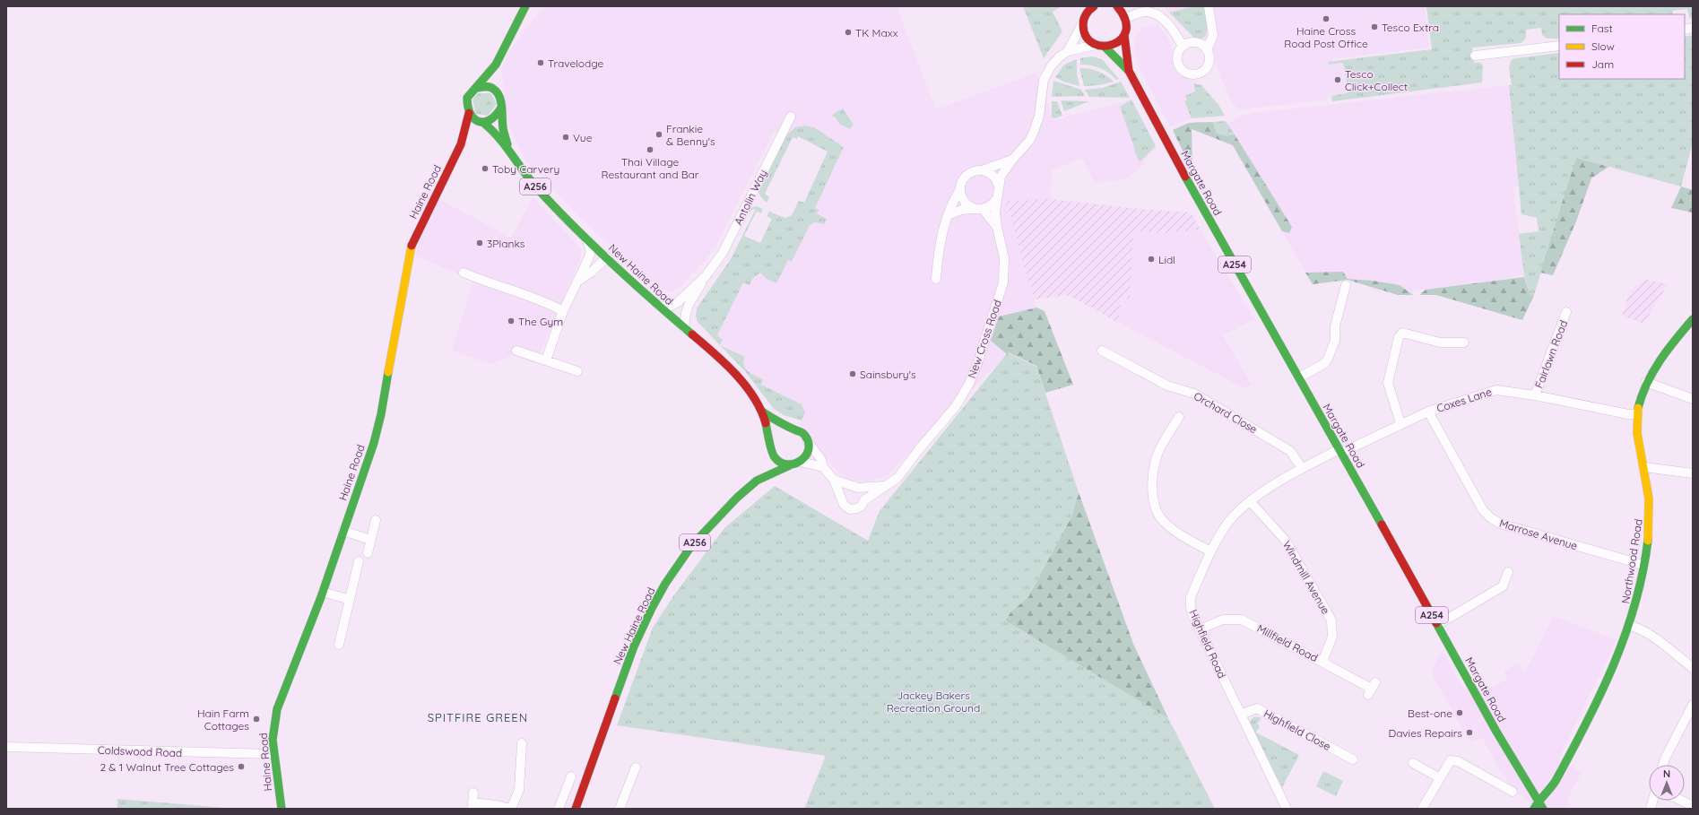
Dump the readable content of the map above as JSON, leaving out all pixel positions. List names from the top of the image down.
{
  "streets": {
    "main road": [
      "Margate Road",
      "A256",
      "Haine Road",
      "A254",
      "New Haine Road",
      "Northwood Road"
    ],
    "street": [
      "Antolin Way",
      "New Cross Road",
      "Fairlawn Road",
      "Coxes Lane",
      "Orchard Close",
      "Marrose Avenue",
      "Windmill Avenue",
      "Millfield Road",
      "Highfield Road",
      "Highfield Close",
      "Coldswood Road"
    ]
  },
  "crossings": [
    ["Margate Road", "New Cross Road"],
    ["Margate Road", "Coxes Lane"],
    ["Margate Road", "Northwood Road"],
    ["Margate Road", "Highfield Road"],
    ["Haine Road", "New Haine Road"],
    ["Haine Road", "Coldswood Road"],
    ["Antolin Way", "New Haine Road"],
    ["New Haine Road", "New Cross Road"],
    ["Fairlawn Road", "Coxes Lane"],
    ["Coxes Lane", "Marrose Avenue"],
    ["Coxes Lane", "Northwood Road"],
    ["Coxes Lane", "Highfield Road"],
    ["Orchard Close", "Highfield Road"],
    ["Marrose Avenue", "Northwood Road"],
    ["Windmill Avenue", "Millfield Road"],
    ["Windmill Avenue", "Highfield Road"],
    ["Millfield Road", "Highfield Road"],
    ["Highfield Road", "Highfield Close"]
  ],
  "districts": ["SPITFIRE GREEN"],
  "parks": ["Jackey Bakers Recreation Ground"],
  "places": [
    "Haine Cross Road Post Office",
    "Tesco Extra",
    "TK Maxx",
    "Travelodge",
    "Tesco Click+Collect",
    "Frankie & Benny's",
    "Vue",
    "Thai Village Restaurant and Bar",
    "Toby Carvery",
    "3Planks",
    "Lidl",
    "The Gym",
    "Sainsbury's",
    "Best-one",
    "Hain Farm Cottages",
    "Davies Repairs",
    "2 & 1 Walnut Tree Cottages"
  ],
  "legend": ["Fast", "Slow", "Jam"],
  "north": "top"
}
